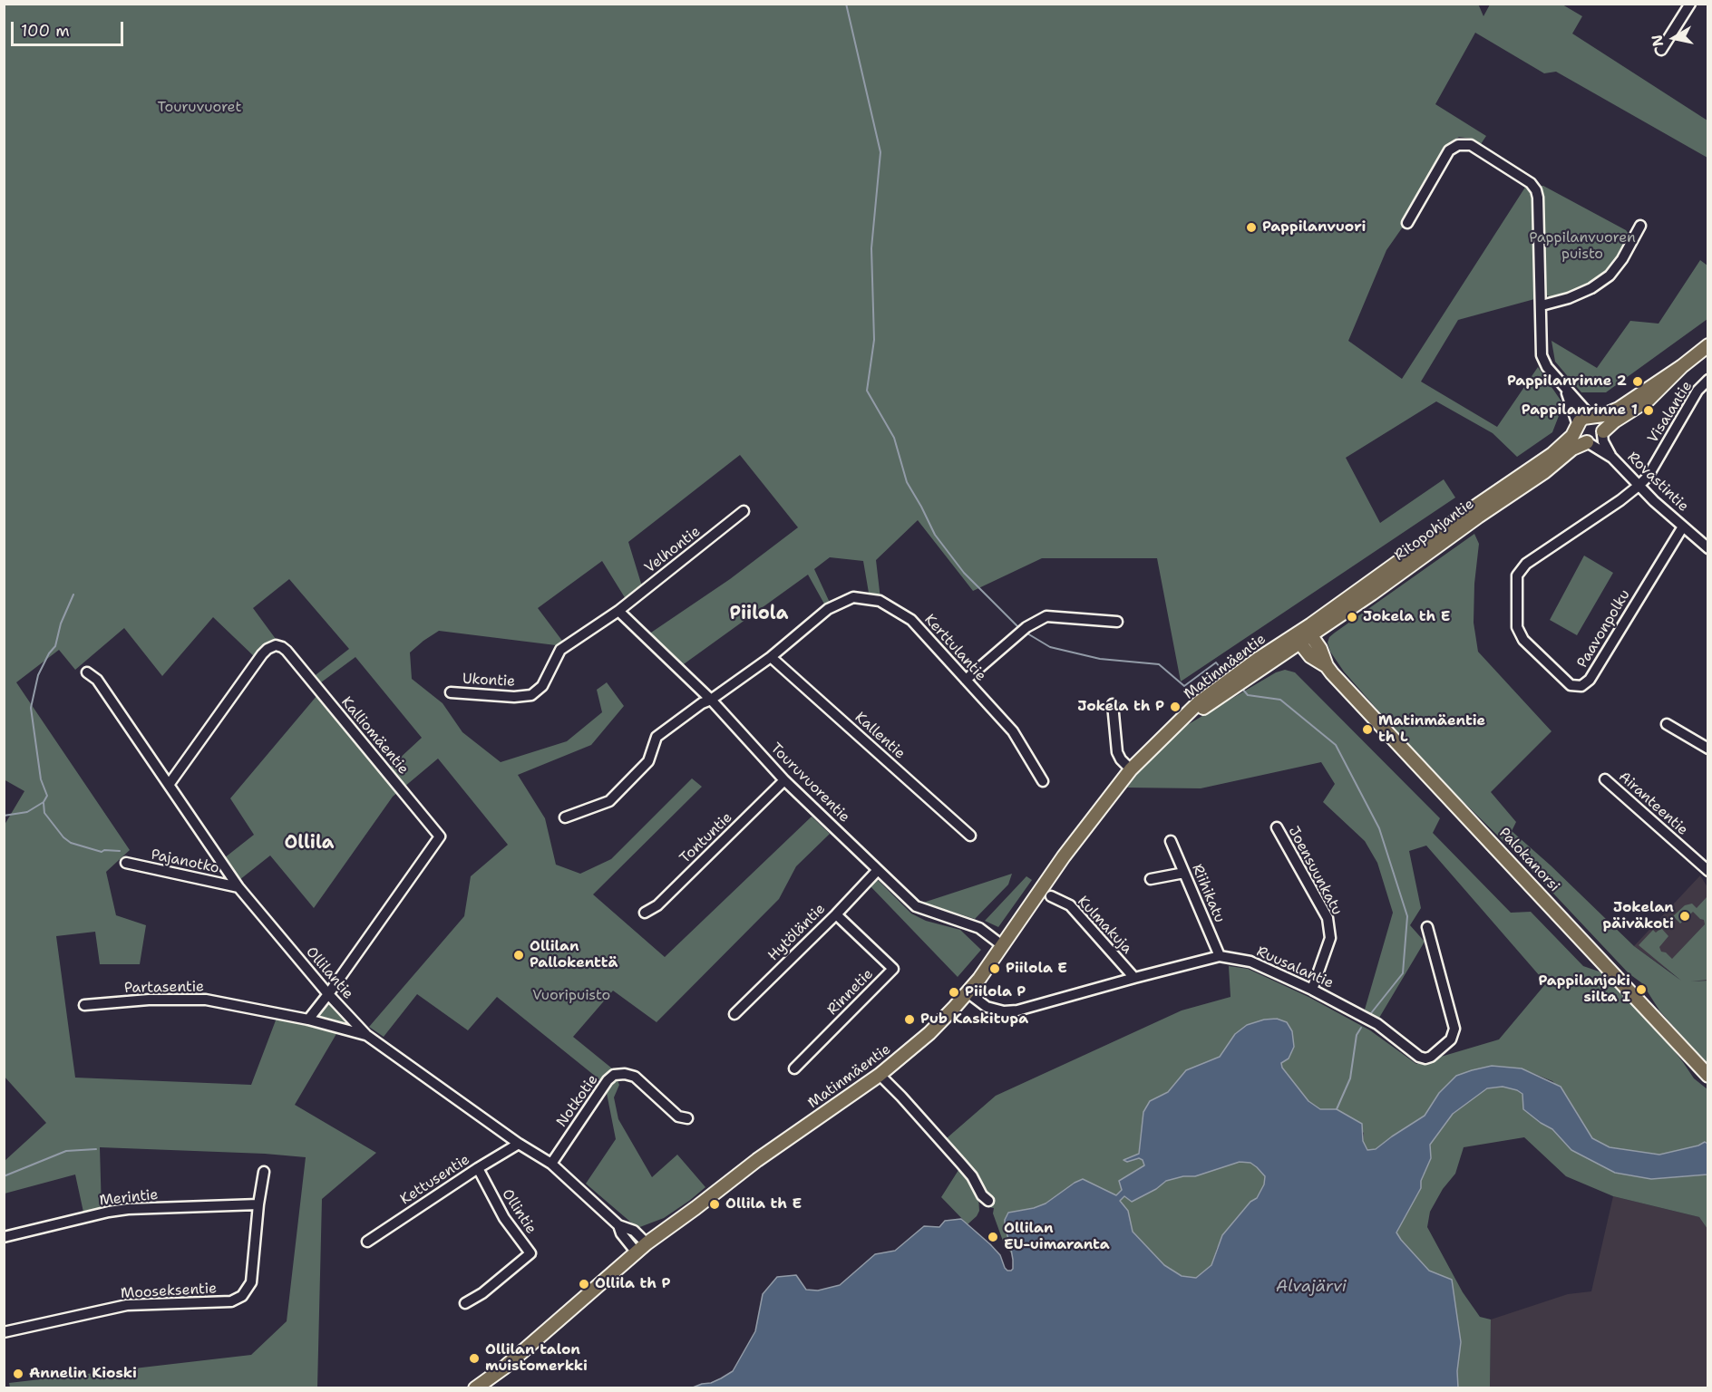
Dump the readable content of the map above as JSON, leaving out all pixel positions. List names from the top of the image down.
{
  "streets": {
    "main road": ["Ritopohjantie", "Matinmäentie", "Palokanorsi"],
    "street": [
      "Visalantie",
      "Rovastintie",
      "Velhontie",
      "Paavonpolku",
      "Kerttulantie",
      "Ukontie",
      "Kalliomäentie",
      "Kallentie",
      "Touruvuorentie",
      "Airanteentie",
      "Tontuntie",
      "Pajanotko",
      "Joensuunkatu",
      "Riihikatu",
      "Kulmakuja",
      "Hytöläntie",
      "Ruusalantie",
      "Ollilantie",
      "Partasentie",
      "Rinnetie",
      "Notkotie",
      "Kettusentie",
      "Merintie",
      "Ollintie",
      "Mooseksentie"
    ]
  },
  "crossings": [
    ["Visalantie", "Rovastintie"],
    ["Visalantie", "Paavonpolku"],
    ["Rovastintie", "Ritopohjantie"],
    ["Rovastintie", "Paavonpolku"],
    ["Ritopohjantie", "Matinmäentie"],
    ["Ritopohjantie", "Palokanorsi"],
    ["Velhontie", "Ukontie"],
    ["Velhontie", "Touruvuorentie"],
    ["Kerttulantie", "Kallentie"],
    ["Kerttulantie", "Touruvuorentie"],
    ["Matinmäentie", "Touruvuorentie"],
    ["Matinmäentie", "Palokanorsi"],
    ["Matinmäentie", "Ruusalantie"],
    ["Matinmäentie", "Ollilantie"],
    ["Ukontie", "Touruvuorentie"],
    ["Kalliomäentie", "Ollilantie"],
    ["Touruvuorentie", "Tontuntie"],
    ["Touruvuorentie", "Hytöläntie"],
    ["Pajanotko", "Ollilantie"],
    ["Joensuunkatu", "Ruusalantie"],
    ["Riihikatu", "Ruusalantie"],
    ["Kulmakuja", "Ruusalantie"],
    ["Hytöläntie", "Rinnetie"],
    ["Ollilantie", "Partasentie"],
    ["Ollilantie", "Notkotie"],
    ["Ollilantie", "Kettusentie"],
    ["Kettusentie", "Ollintie"],
    ["Merintie", "Mooseksentie"]
  ],
  "districts": ["Piilola", "Ollila"],
  "water": ["Alvajärvi"],
  "parks": ["Touruvuoret", "Pappilanvuoren puisto", "Vuoripuisto"],
  "places": [
    "Pappilanvuori",
    "Pappilanrinne 2",
    "Pappilanrinne 1",
    "Jokela th E",
    "Jokela th P",
    "Matinmäentie th L",
    "Jokelan päiväkoti",
    "Ollilan Pallokenttä",
    "Piilola E",
    "Pappilanjoki silta I",
    "Piilola P",
    "Pub Kaskitupa",
    "Ollila th E",
    "Ollilan EU-uimaranta",
    "Ollila th P",
    "Ollilan talon muistomerkki",
    "Annelin Kioski"
  ],
  "scale_bar": "100 m",
  "north": "left"
}
